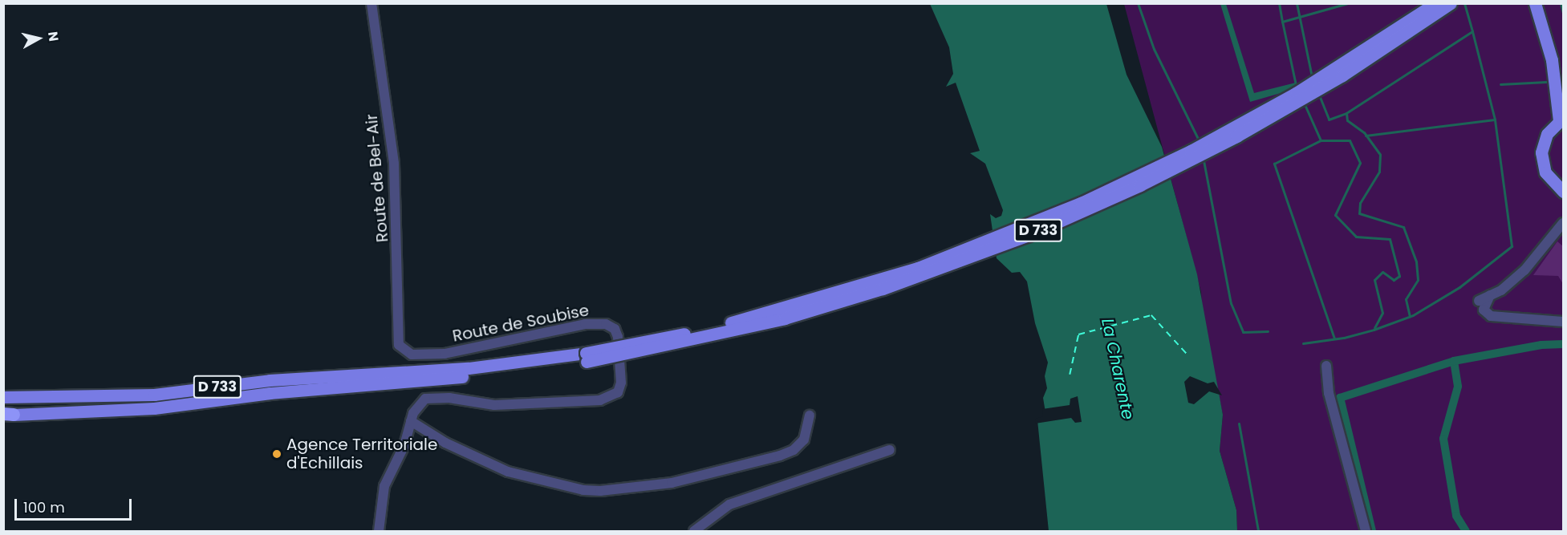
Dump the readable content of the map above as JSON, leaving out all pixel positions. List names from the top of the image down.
{
  "streets": {
    "main road": ["D 733"],
    "street": ["Route de Bel-Air", "Route de Soubise"]
  },
  "crossings": [
    ["Route de Bel-Air", "Route de Soubise"]
  ],
  "water": ["La Charente"],
  "places": ["Agence Territoriale d'Echillais"],
  "scale_bar": "100 m",
  "north": "right"
}
